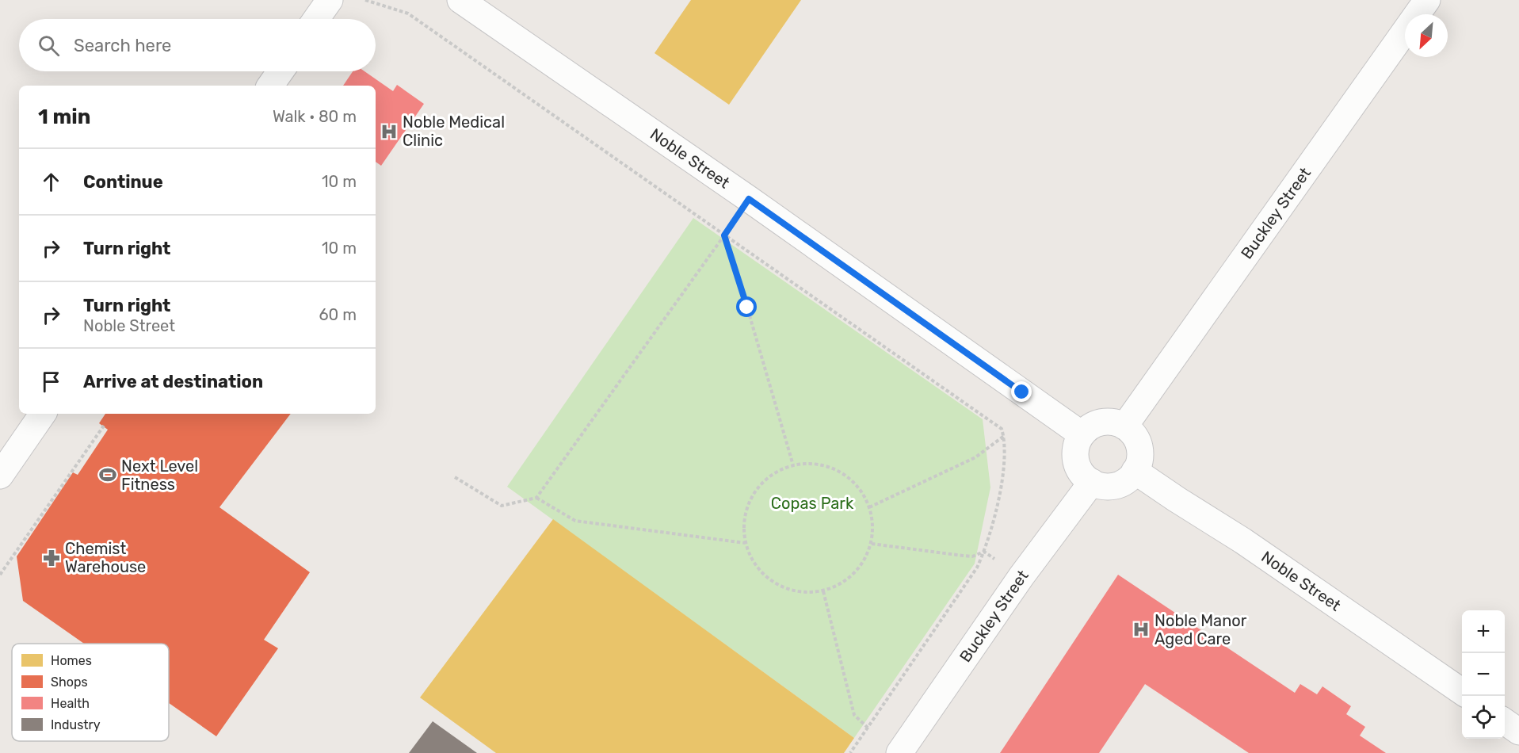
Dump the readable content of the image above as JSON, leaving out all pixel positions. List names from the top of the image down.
{
  "streets": {
    "street": ["Noble Street", "Buckley Street"]
  },
  "crossings": [
    ["Noble Street", "Buckley Street"]
  ],
  "parks": ["Copas Park"],
  "places": {
    "hospital": ["Noble Medical Clinic", "Noble Manor Aged Care"],
    "sports": ["Next Level Fitness"],
    "pharmacy": ["Chemist Warehouse"]
  },
  "legend": [
    "Homes",
    "Shops",
    "Health",
    "Industry"
  ],
  "north": "bottom left",
  "page": {
    "search": "Search here",
    "heading": ["1 min", "Walk · 80 m"],
    "list": [
      ["Continue", "10 m"],
      ["Turn right", "10 m"],
      ["Turn right", "Noble Street", "60 m"],
      "Arrive at destination"
    ],
    "map_buttons": ["+", "−"]
  }
}
